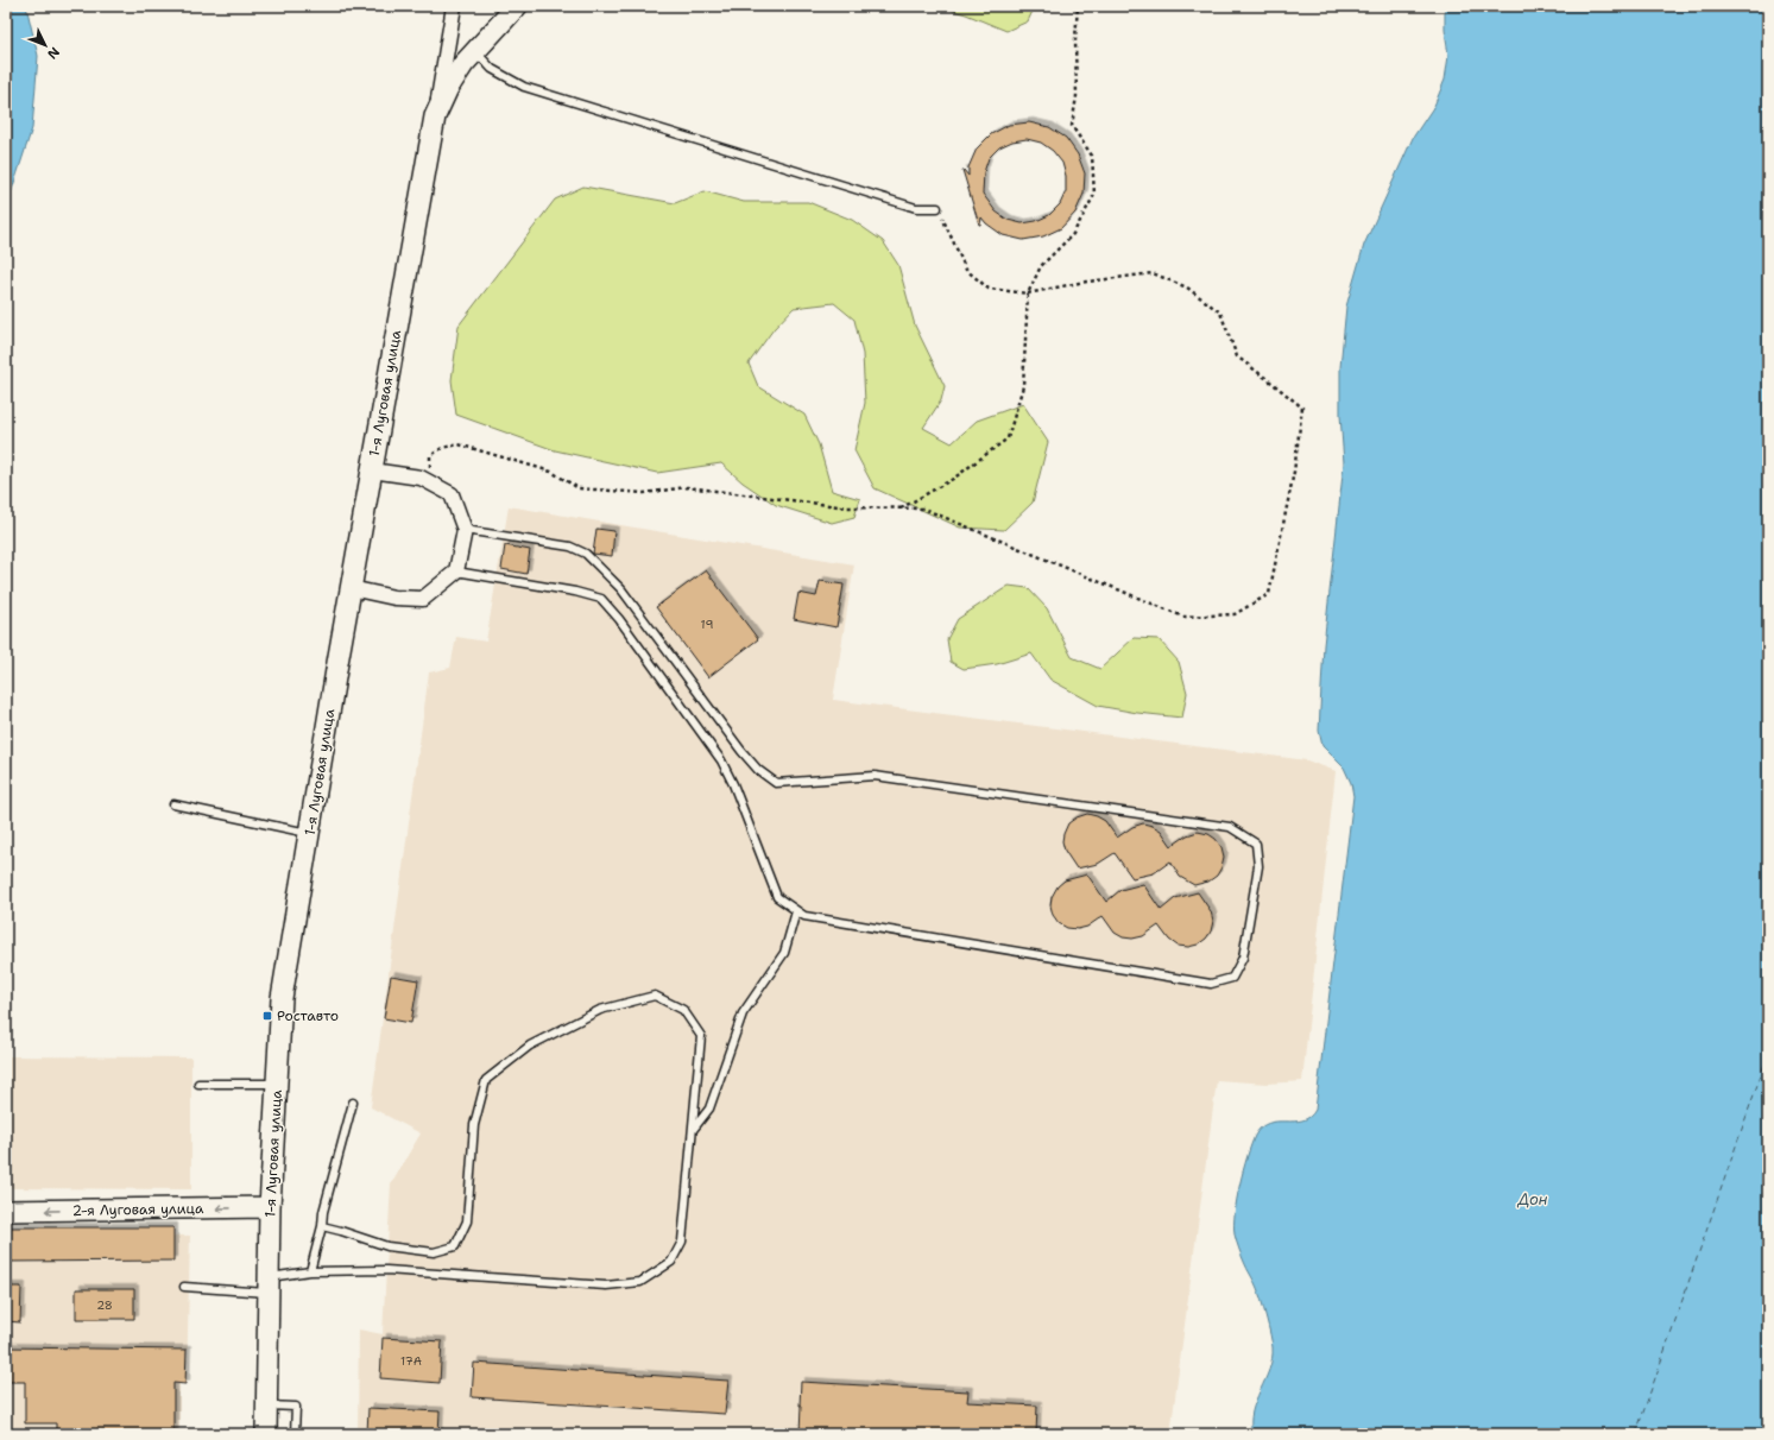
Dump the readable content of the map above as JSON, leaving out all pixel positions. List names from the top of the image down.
{
  "streets": {
    "main road": ["1-я Луговая улица", "2-я Луговая улица"]
  },
  "crossings": [
    ["1-я Луговая улица", "2-я Луговая улица"]
  ],
  "one_way": ["2-я Луговая улица"],
  "water": ["Дон"],
  "places": {
    "transit": ["Роставто"]
  },
  "house_numbers": ["19", "28", "17А"],
  "north": "bottom right"
}
